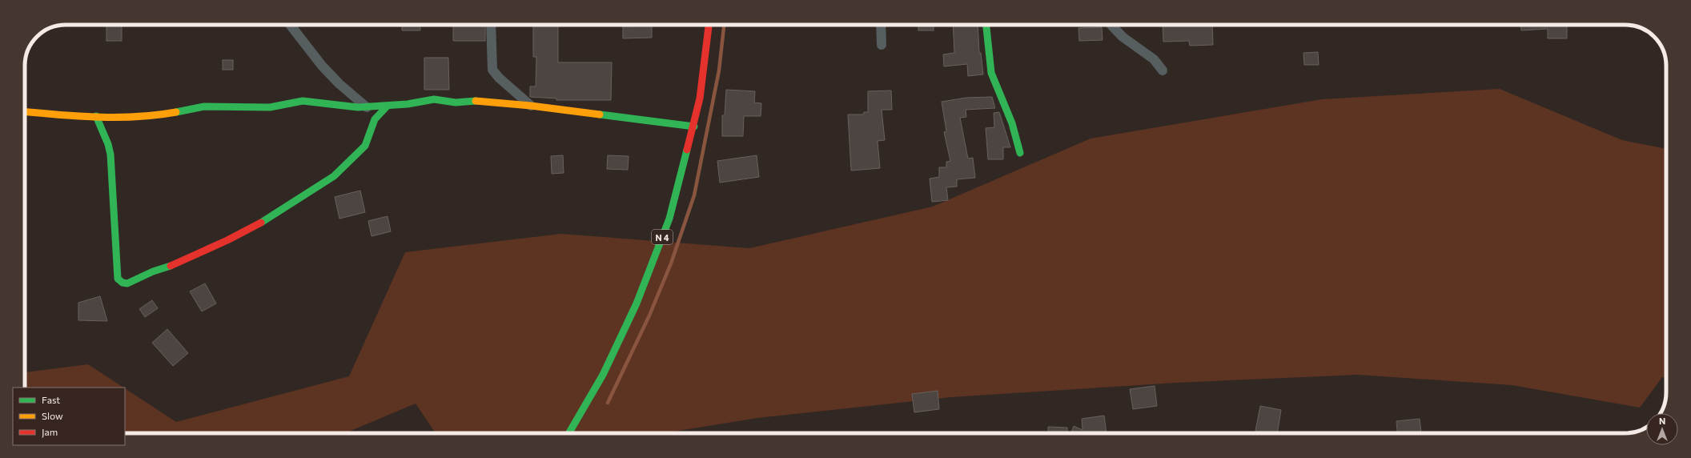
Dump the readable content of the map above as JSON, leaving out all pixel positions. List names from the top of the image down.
{
  "streets": {
    "main road": ["N 4"]
  },
  "legend": ["Fast", "Slow", "Jam"],
  "north": "top"
}
